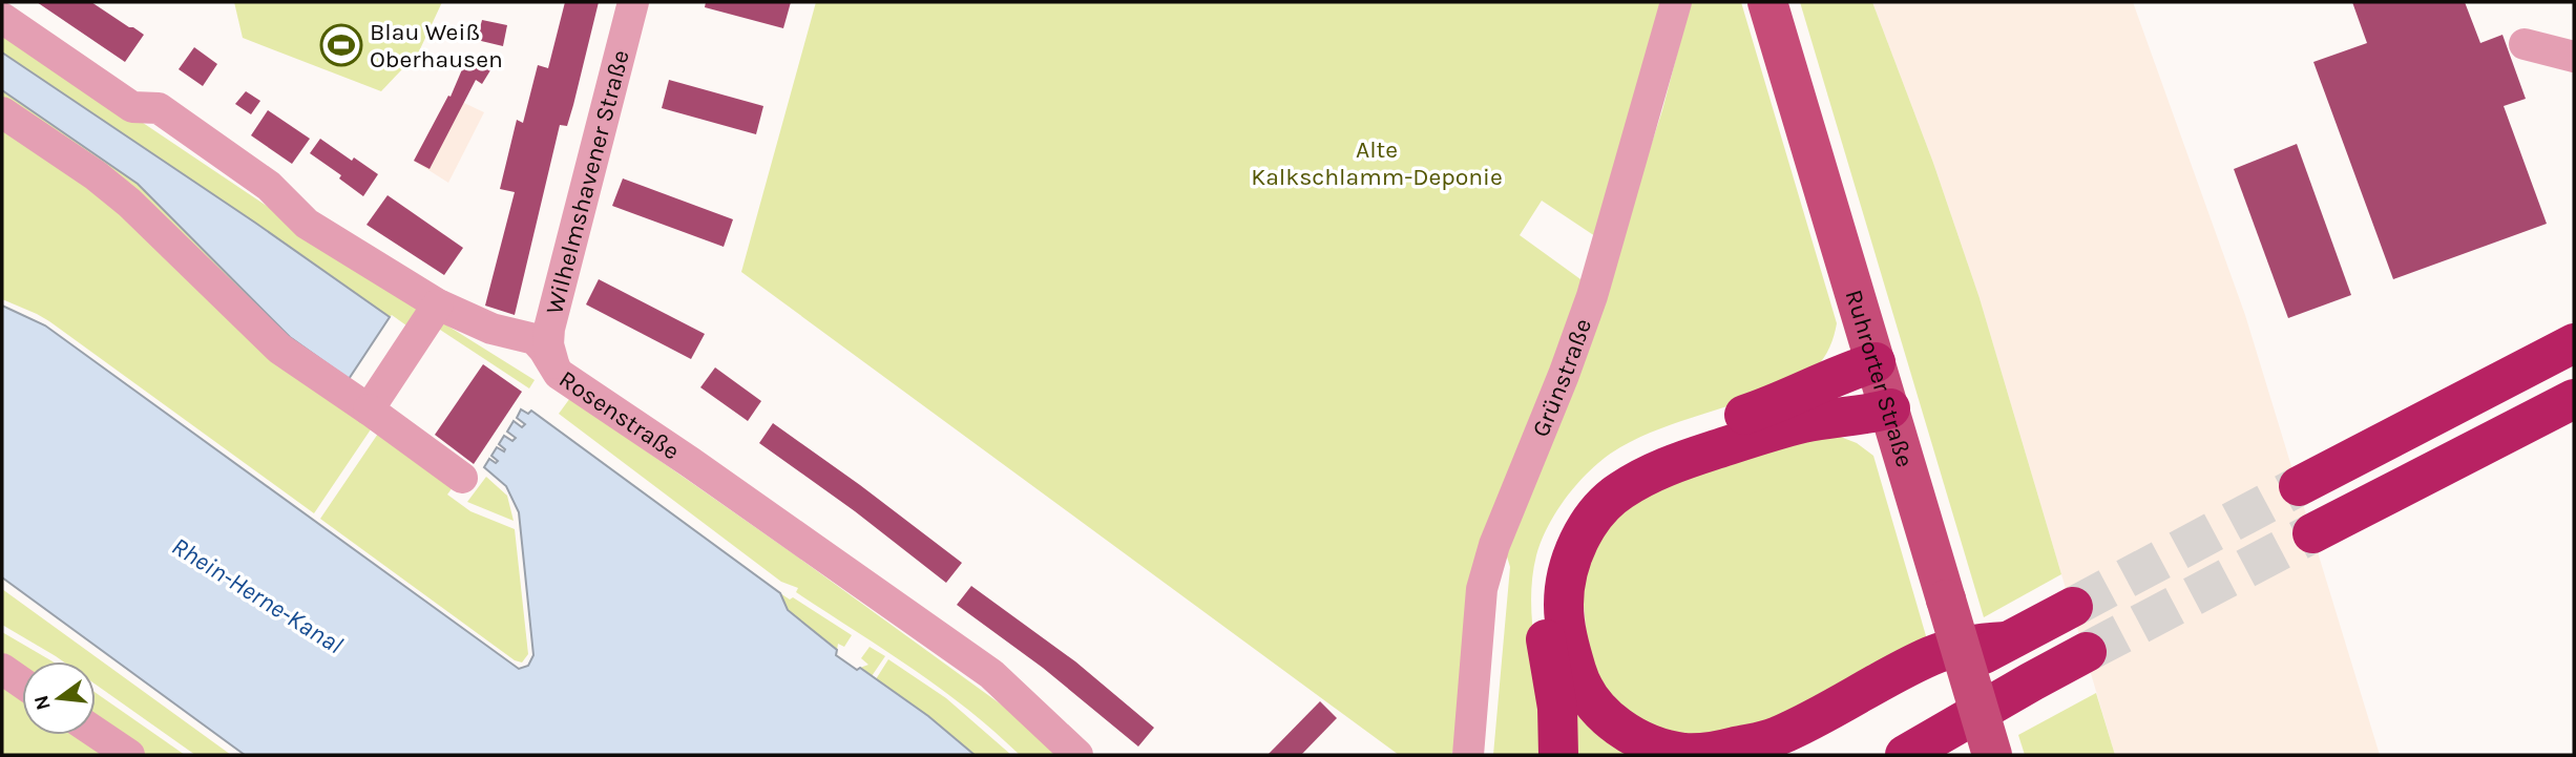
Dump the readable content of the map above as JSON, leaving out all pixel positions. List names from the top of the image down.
{
  "streets": {
    "main road": ["Ruhrorter Straße"],
    "street": ["Wilhelmshavener Straße", "Grünstraße", "Rosenstraße"]
  },
  "crossings": [
    ["Wilhelmshavener Straße", "Rosenstraße"]
  ],
  "water": ["Rhein-Herne-Kanal"],
  "parks": ["Alte Kalkschlamm-Deponie"],
  "places": {
    "sports": ["Blau Weiß Oberhausen"]
  },
  "north": "left"
}
